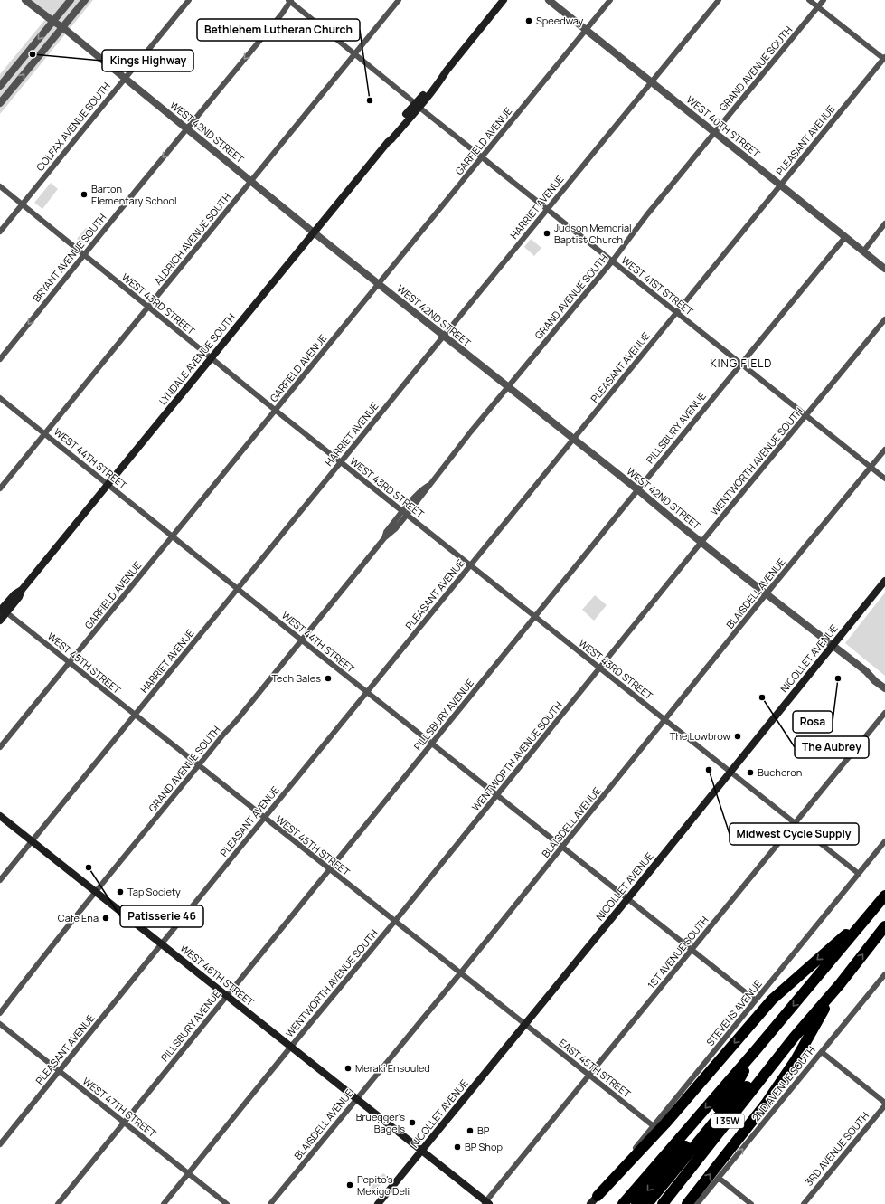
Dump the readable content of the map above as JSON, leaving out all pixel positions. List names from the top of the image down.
{
  "streets": {
    "highway": ["I 35W"],
    "main road": ["LYNDALE AVENUE SOUTH", "NICOLLET AVENUE", "WEST 46TH STREET"],
    "street": [
      "GRAND AVENUE SOUTH",
      "COLFAX AVENUE SOUTH",
      "WEST 40TH STREET",
      "WEST 42ND STREET",
      "PLEASANT AVENUE",
      "GARFIELD AVENUE",
      "HARRIET AVENUE",
      "ALDRICH AVENUE SOUTH",
      "BRYANT AVENUE SOUTH",
      "WEST 41ST STREET",
      "WEST 43RD STREET",
      "PILLSBURY AVENUE",
      "WEST 44TH STREET",
      "WENTWORTH AVENUE SOUTH",
      "BLAISDELL AVENUE",
      "WEST 45TH STREET",
      "1ST AVENUE SOUTH",
      "STEVENS AVENUE",
      "EAST 45TH STREET",
      "2ND AVENUE SOUTH",
      "WEST 47TH STREET",
      "3RD AVENUE SOUTH"
    ]
  },
  "crossings": [
    ["GRAND AVENUE SOUTH", "WEST 40TH STREET"],
    ["GRAND AVENUE SOUTH", "WEST 42ND STREET"],
    ["GRAND AVENUE SOUTH", "WEST 41ST STREET"],
    ["GRAND AVENUE SOUTH", "WEST 43RD STREET"],
    ["GRAND AVENUE SOUTH", "WEST 44TH STREET"],
    ["GRAND AVENUE SOUTH", "WEST 45TH STREET"],
    ["GRAND AVENUE SOUTH", "WEST 46TH STREET"],
    ["COLFAX AVENUE SOUTH", "WEST 42ND STREET"],
    ["COLFAX AVENUE SOUTH", "WEST 43RD STREET"],
    ["WEST 40TH STREET", "PLEASANT AVENUE"],
    ["WEST 40TH STREET", "GARFIELD AVENUE"],
    ["WEST 40TH STREET", "HARRIET AVENUE"],
    ["WEST 40TH STREET", "PILLSBURY AVENUE"],
    ["WEST 42ND STREET", "PLEASANT AVENUE"],
    ["WEST 42ND STREET", "GARFIELD AVENUE"],
    ["WEST 42ND STREET", "HARRIET AVENUE"],
    ["WEST 42ND STREET", "ALDRICH AVENUE SOUTH"],
    ["WEST 42ND STREET", "BRYANT AVENUE SOUTH"],
    ["WEST 42ND STREET", "LYNDALE AVENUE SOUTH"],
    ["WEST 42ND STREET", "PILLSBURY AVENUE"],
    ["WEST 42ND STREET", "WENTWORTH AVENUE SOUTH"],
    ["WEST 42ND STREET", "BLAISDELL AVENUE"],
    ["WEST 42ND STREET", "NICOLLET AVENUE"],
    ["PLEASANT AVENUE", "WEST 41ST STREET"],
    ["PLEASANT AVENUE", "WEST 43RD STREET"],
    ["PLEASANT AVENUE", "WEST 44TH STREET"],
    ["PLEASANT AVENUE", "WEST 45TH STREET"],
    ["PLEASANT AVENUE", "WEST 46TH STREET"],
    ["PLEASANT AVENUE", "WEST 47TH STREET"],
    ["GARFIELD AVENUE", "WEST 41ST STREET"],
    ["GARFIELD AVENUE", "WEST 43RD STREET"],
    ["GARFIELD AVENUE", "WEST 44TH STREET"],
    ["GARFIELD AVENUE", "WEST 45TH STREET"],
    ["HARRIET AVENUE", "WEST 41ST STREET"],
    ["HARRIET AVENUE", "WEST 43RD STREET"],
    ["HARRIET AVENUE", "WEST 44TH STREET"],
    ["HARRIET AVENUE", "WEST 45TH STREET"],
    ["HARRIET AVENUE", "WEST 46TH STREET"],
    ["ALDRICH AVENUE SOUTH", "WEST 41ST STREET"],
    ["ALDRICH AVENUE SOUTH", "WEST 43RD STREET"],
    ["ALDRICH AVENUE SOUTH", "WEST 44TH STREET"],
    ["BRYANT AVENUE SOUTH", "WEST 41ST STREET"],
    ["BRYANT AVENUE SOUTH", "WEST 43RD STREET"],
    ["WEST 41ST STREET", "LYNDALE AVENUE SOUTH"],
    ["WEST 41ST STREET", "PILLSBURY AVENUE"],
    ["WEST 41ST STREET", "WENTWORTH AVENUE SOUTH"],
    ["WEST 41ST STREET", "BLAISDELL AVENUE"],
    ["WEST 43RD STREET", "LYNDALE AVENUE SOUTH"],
    ["WEST 43RD STREET", "PILLSBURY AVENUE"],
    ["WEST 43RD STREET", "WENTWORTH AVENUE SOUTH"],
    ["WEST 43RD STREET", "BLAISDELL AVENUE"],
    ["WEST 43RD STREET", "NICOLLET AVENUE"],
    ["WEST 43RD STREET", "1ST AVENUE SOUTH"],
    ["WEST 43RD STREET", "STEVENS AVENUE"],
    ["LYNDALE AVENUE SOUTH", "WEST 44TH STREET"],
    ["LYNDALE AVENUE SOUTH", "WEST 45TH STREET"],
    ["PILLSBURY AVENUE", "WEST 44TH STREET"],
    ["PILLSBURY AVENUE", "WEST 45TH STREET"],
    ["PILLSBURY AVENUE", "WEST 46TH STREET"],
    ["PILLSBURY AVENUE", "WEST 47TH STREET"],
    ["WEST 44TH STREET", "WENTWORTH AVENUE SOUTH"],
    ["WEST 44TH STREET", "BLAISDELL AVENUE"],
    ["WEST 44TH STREET", "NICOLLET AVENUE"],
    ["WEST 44TH STREET", "1ST AVENUE SOUTH"],
    ["WEST 44TH STREET", "STEVENS AVENUE"],
    ["WENTWORTH AVENUE SOUTH", "WEST 45TH STREET"],
    ["WENTWORTH AVENUE SOUTH", "WEST 46TH STREET"],
    ["WENTWORTH AVENUE SOUTH", "WEST 47TH STREET"],
    ["BLAISDELL AVENUE", "WEST 45TH STREET"],
    ["BLAISDELL AVENUE", "WEST 46TH STREET"],
    ["NICOLLET AVENUE", "WEST 45TH STREET"],
    ["NICOLLET AVENUE", "WEST 46TH STREET"],
    ["NICOLLET AVENUE", "EAST 45TH STREET"],
    ["WEST 45TH STREET", "EAST 45TH STREET"],
    ["1ST AVENUE SOUTH", "WEST 46TH STREET"],
    ["1ST AVENUE SOUTH", "EAST 45TH STREET"],
    ["STEVENS AVENUE", "EAST 45TH STREET"]
  ],
  "one_way": ["BRYANT AVENUE SOUTH", "2ND AVENUE SOUTH"],
  "districts": ["KING FIELD"],
  "places": [
    "Speedway",
    "Kings Highway",
    "Bethlehem Lutheran Church",
    "Barton Elementary School",
    "Judson Memorial Baptist Church",
    "Tech Sales",
    "Rosa",
    "The Aubrey",
    "The Lowbrow",
    "Midwest Cycle Supply",
    "Bucheron",
    "Patisserie 46",
    "Tap Society",
    "Cafe Ena",
    "Meraki Ensouled",
    "Bruegger's Bagels",
    "BP",
    "BP Shop",
    "Pepito's Mexigo Deli"
  ]
}
